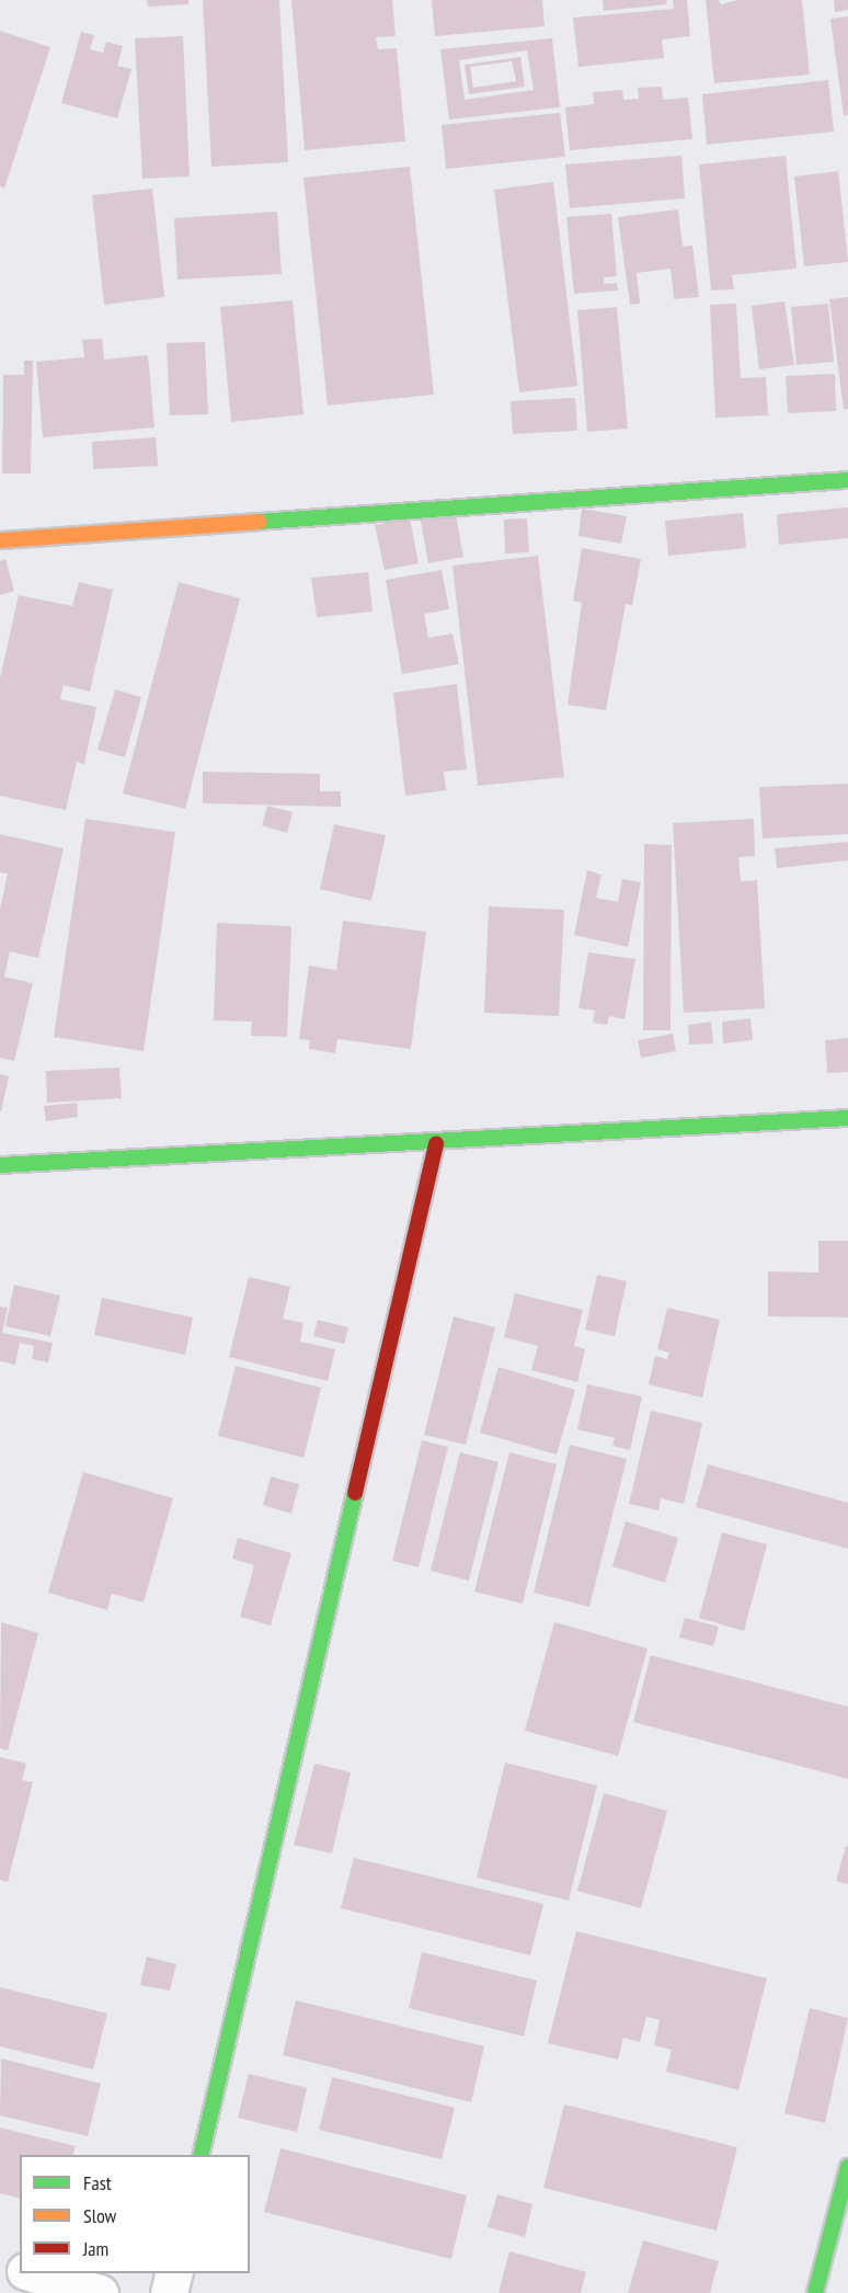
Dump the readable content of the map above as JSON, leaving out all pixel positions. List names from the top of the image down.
{
  "legend": ["Fast", "Slow", "Jam"]
}
